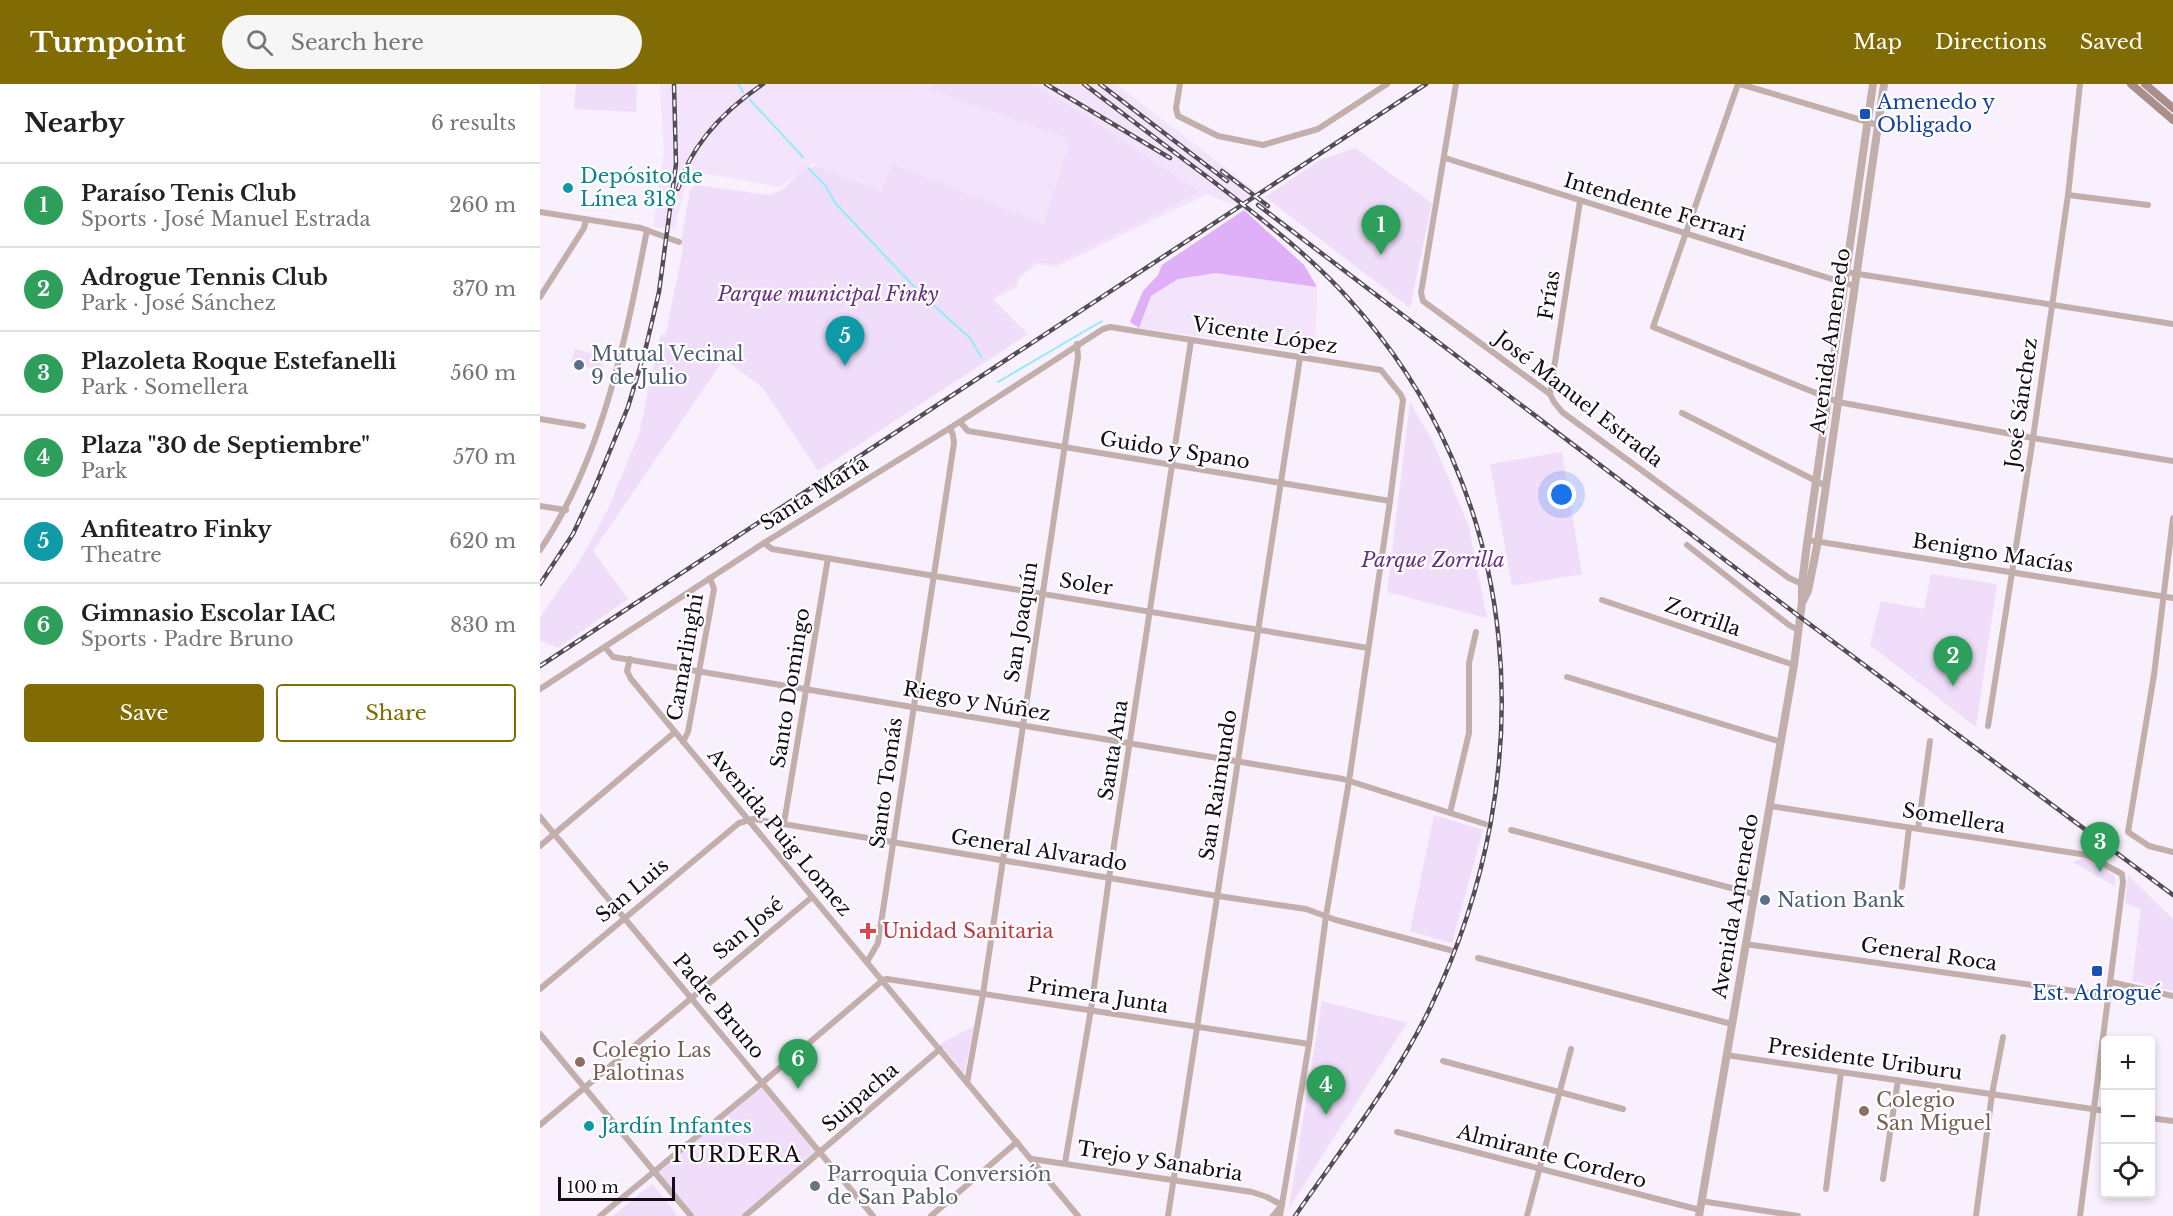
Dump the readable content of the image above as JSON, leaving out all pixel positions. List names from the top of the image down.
{
  "streets": {
    "street": [
      "Intendente Ferrari",
      "Frías",
      "Vicente López",
      "Avenida Amenedo",
      "José Manuel Estrada",
      "José Sánchez",
      "Guido y Spano",
      "Santa María",
      "Benigno Macías",
      "Soler",
      "Zorrilla",
      "San Joaquín",
      "Camarlinghi",
      "Santo Domingo",
      "Riego y Núñez",
      "Santa Ana",
      "Santo Tomás",
      "San Raimundo",
      "Somellera",
      "Avenida Puig Lomez",
      "General Alvarado",
      "San Luis",
      "San José",
      "General Roca",
      "Primera Junta",
      "Padre Bruno",
      "Presidente Uriburu",
      "Suipacha",
      "Almirante Cordero",
      "Trejo y Sanabria"
    ]
  },
  "crossings": [
    ["Intendente Ferrari", "Frías"],
    ["Intendente Ferrari", "Avenida Amenedo"],
    ["Intendente Ferrari", "José Manuel Estrada"],
    ["Frías", "José Manuel Estrada"],
    ["Vicente López", "Guido y Spano"],
    ["Vicente López", "Santa María"],
    ["Vicente López", "Santa Ana"],
    ["Vicente López", "San Raimundo"],
    ["Avenida Amenedo", "José Manuel Estrada"],
    ["Avenida Amenedo", "Benigno Macías"],
    ["Avenida Amenedo", "Zorrilla"],
    ["Avenida Amenedo", "Somellera"],
    ["Avenida Amenedo", "General Roca"],
    ["Avenida Amenedo", "Presidente Uriburu"],
    ["Avenida Amenedo", "Almirante Cordero"],
    ["José Sánchez", "Benigno Macías"],
    ["Guido y Spano", "Santa María"],
    ["Guido y Spano", "San Joaquín"],
    ["Guido y Spano", "Santa Ana"],
    ["Guido y Spano", "San Raimundo"],
    ["Santa María", "Soler"],
    ["Santa María", "San Joaquín"],
    ["Santa María", "Camarlinghi"],
    ["Santa María", "Riego y Núñez"],
    ["Santa María", "Santo Tomás"],
    ["Soler", "San Joaquín"],
    ["Soler", "Santo Domingo"],
    ["Soler", "Santa Ana"],
    ["Soler", "Santo Tomás"],
    ["Soler", "San Raimundo"],
    ["San Joaquín", "Riego y Núñez"],
    ["San Joaquín", "Avenida Puig Lomez"],
    ["San Joaquín", "General Alvarado"],
    ["San Joaquín", "Primera Junta"],
    ["Camarlinghi", "Riego y Núñez"],
    ["Camarlinghi", "Avenida Puig Lomez"],
    ["Santo Domingo", "Riego y Núñez"],
    ["Santo Domingo", "General Alvarado"],
    ["Riego y Núñez", "Santa Ana"],
    ["Riego y Núñez", "Santo Tomás"],
    ["Riego y Núñez", "San Raimundo"],
    ["Riego y Núñez", "Avenida Puig Lomez"],
    ["Santa Ana", "General Alvarado"],
    ["Santa Ana", "Primera Junta"],
    ["Santa Ana", "Trejo y Sanabria"],
    ["Santo Tomás", "Avenida Puig Lomez"],
    ["Santo Tomás", "General Alvarado"],
    ["San Raimundo", "General Alvarado"],
    ["San Raimundo", "Primera Junta"],
    ["San Raimundo", "Trejo y Sanabria"],
    ["Avenida Puig Lomez", "General Alvarado"],
    ["Avenida Puig Lomez", "San Luis"],
    ["Avenida Puig Lomez", "San José"],
    ["Avenida Puig Lomez", "Primera Junta"],
    ["Avenida Puig Lomez", "Suipacha"],
    ["Avenida Puig Lomez", "Trejo y Sanabria"],
    ["General Alvarado", "San Luis"],
    ["San Luis", "Padre Bruno"],
    ["San José", "Padre Bruno"],
    ["Padre Bruno", "Suipacha"]
  ],
  "districts": ["TURDERA"],
  "parks": ["Parque municipal Finky", "Parque Zorrilla"],
  "places": {
    "transit": ["Amenedo y Obligado", "Est. Adrogué"],
    "other": [
      "Depósito de Línea 318",
      "Mutual Vecinal 9 de Julio",
      "Nation Bank",
      "Colegio Las Palotinas",
      "Colegio San Miguel",
      "Jardín Infantes",
      "Parroquia Conversión de San Pablo"
    ],
    "health": ["Unidad Sanitaria"]
  },
  "scale_bar": "100 m",
  "page": {
    "header": "Turnpoint",
    "search": "Search here",
    "nav": ["Map", "Directions", "Saved"],
    "heading": ["Nearby", "6 results"],
    "list": [
      {
        "mark": "1",
        "name": "Paraíso Tenis Club",
        "note": "Sports · José Manuel Estrada",
        "value": "260 m"
      },
      {
        "mark": "2",
        "name": "Adrogue Tennis Club",
        "note": "Park · José Sánchez",
        "value": "370 m"
      },
      {
        "mark": "3",
        "name": "Plazoleta Roque Estefanelli",
        "note": "Park · Somellera",
        "value": "560 m"
      },
      {
        "mark": "4",
        "name": "Plaza \"30 de Septiembre\"",
        "note": "Park",
        "value": "570 m"
      },
      {
        "mark": "5",
        "name": "Anfiteatro Finky",
        "note": "Theatre",
        "value": "620 m"
      },
      {
        "mark": "6",
        "name": "Gimnasio Escolar IAC",
        "note": "Sports · Padre Bruno",
        "value": "830 m"
      }
    ],
    "pins": [
      "1",
      "5",
      "2",
      "3",
      "6",
      "4"
    ],
    "buttons": ["Save", "Share"],
    "map_buttons": ["+", "−"],
    "scale": "100 m"
  }
}
